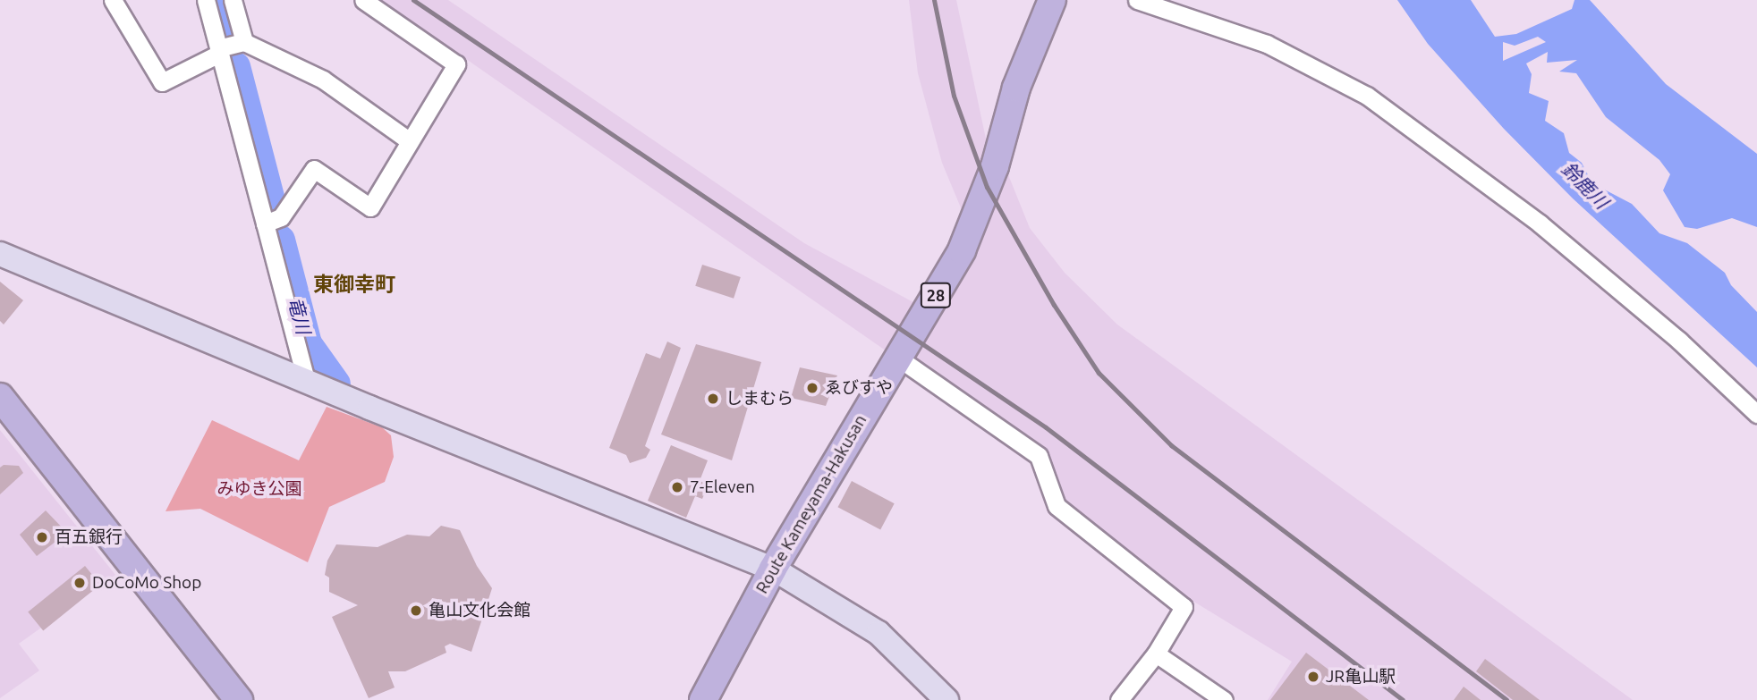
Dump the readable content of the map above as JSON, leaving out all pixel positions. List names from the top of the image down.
{
  "streets": {
    "main road": ["28", "Route Kameyama-Hakusan"]
  },
  "districts": ["東御幸町"],
  "water": ["鈴鹿川", "竜川"],
  "parks": ["みゆき公園"],
  "places": [
    "ゑびすや",
    "しまむら",
    "7-Eleven",
    "百五銀行",
    "DoCoMo Shop",
    "亀山文化会館",
    "JR亀山駅"
  ]
}
